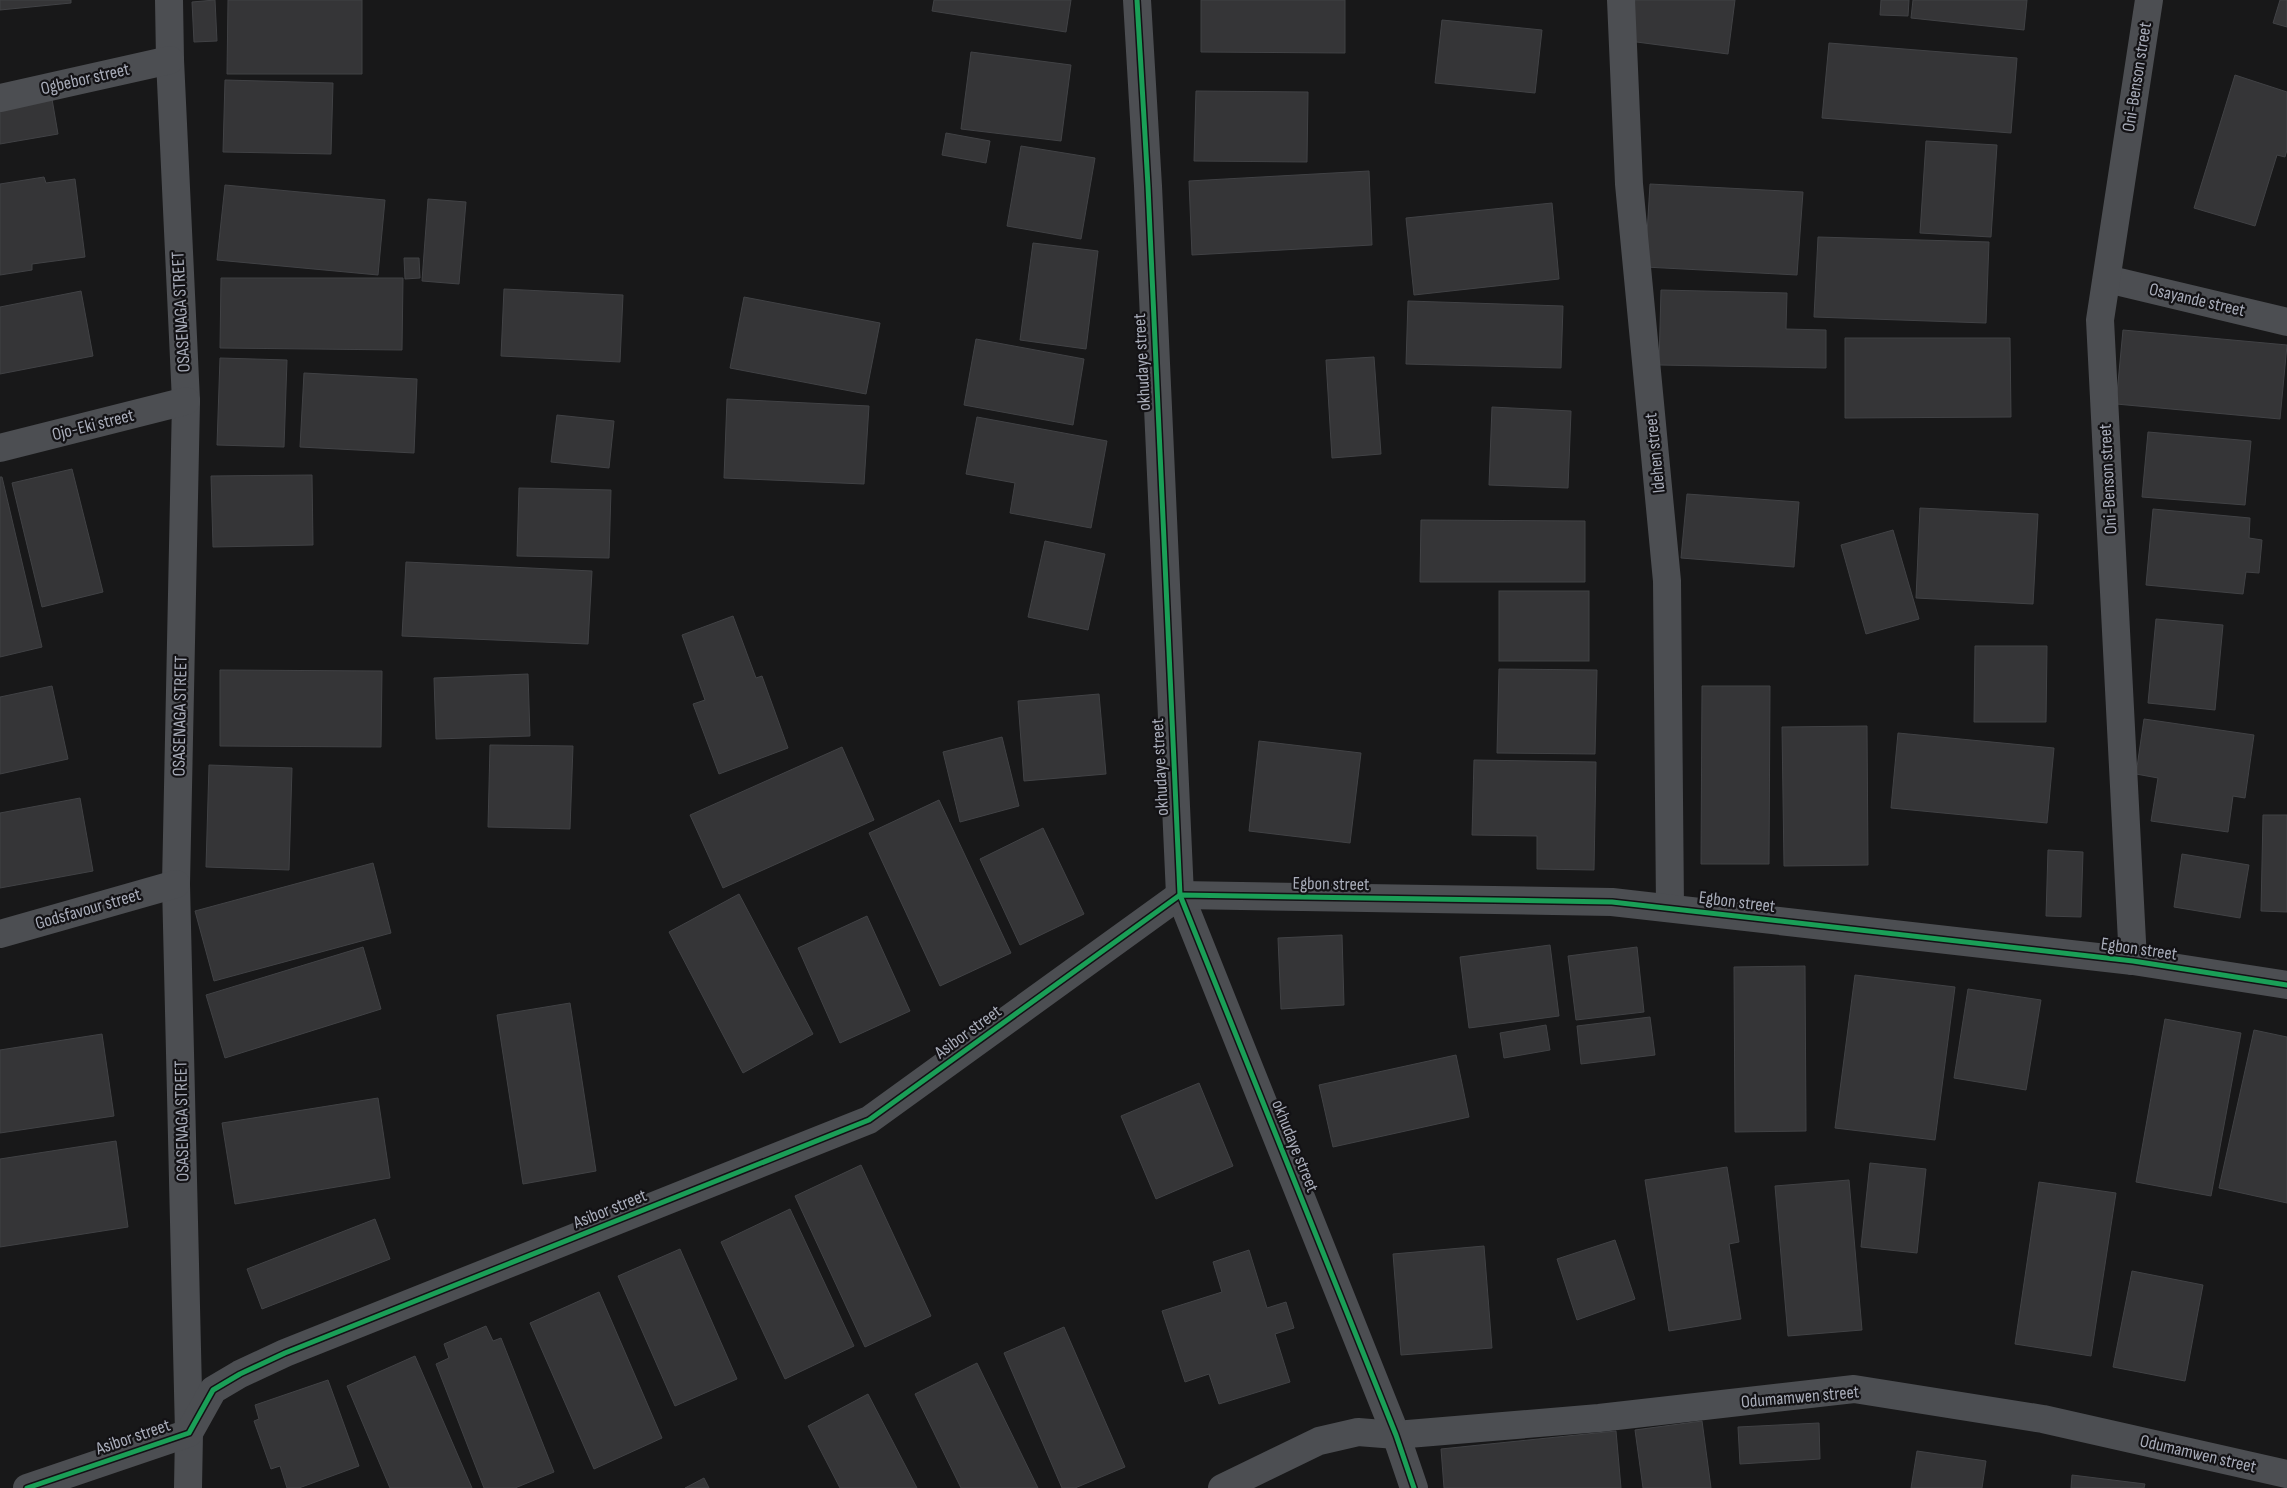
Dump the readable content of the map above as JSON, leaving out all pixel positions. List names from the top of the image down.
{
  "streets": {
    "street": [
      "Oni-Benson street",
      "Ogbebor street",
      "Osayande street",
      "OSASENAGA STREET",
      "okhudaye street",
      "Ojo-Eki street",
      "Idehen street",
      "Egbon street",
      "Godsfavour street",
      "Asibor street",
      "Odumamwen street"
    ]
  },
  "crossings": [
    ["Oni-Benson street", "Osayande street"],
    ["Oni-Benson street", "Egbon street"],
    ["Ogbebor street", "OSASENAGA STREET"],
    ["OSASENAGA STREET", "Ojo-Eki street"],
    ["OSASENAGA STREET", "Godsfavour street"],
    ["OSASENAGA STREET", "Asibor street"],
    ["okhudaye street", "Egbon street"],
    ["okhudaye street", "Asibor street"],
    ["okhudaye street", "Odumamwen street"],
    ["Idehen street", "Egbon street"],
    ["Egbon street", "Asibor street"]
  ]
}
